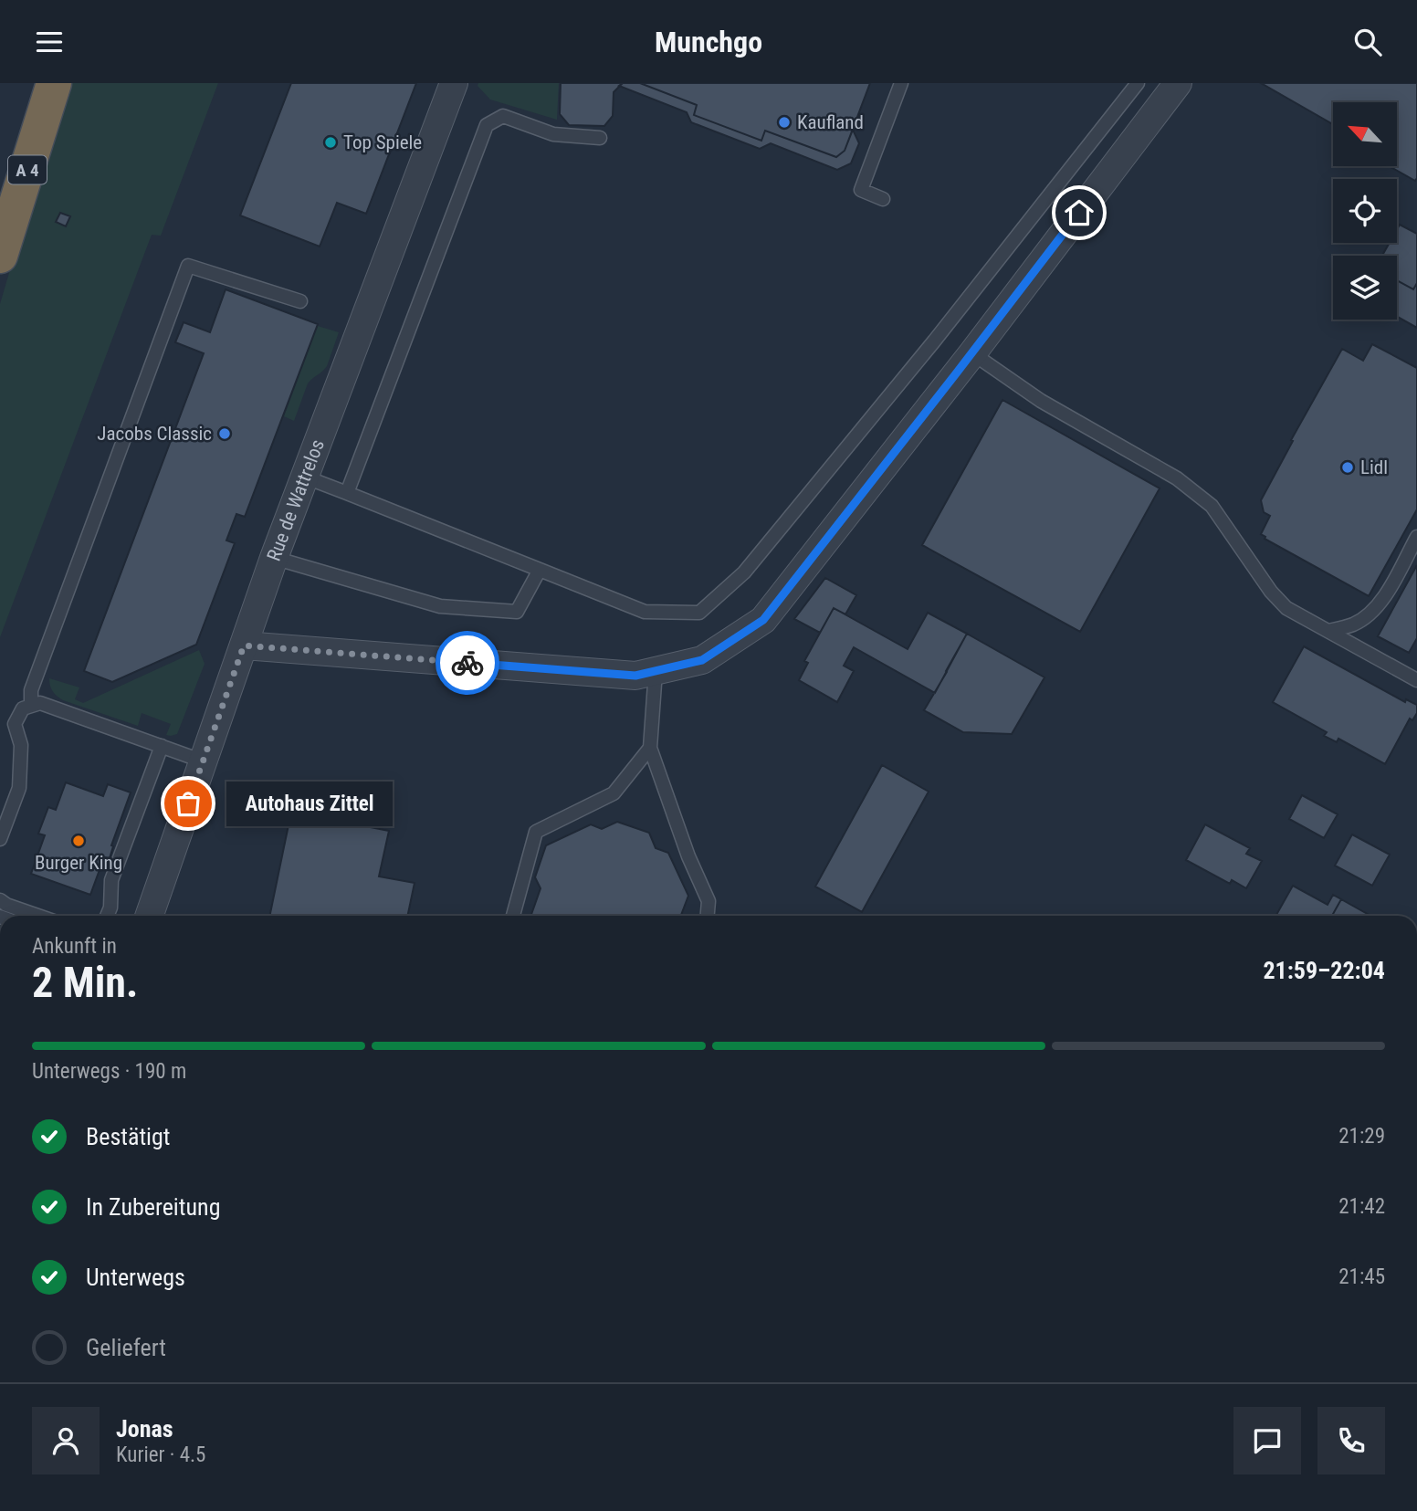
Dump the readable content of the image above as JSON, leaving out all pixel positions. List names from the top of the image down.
{
  "streets": {
    "highway": ["A 4"],
    "street": ["Rue de Wattrelos"]
  },
  "places": [
    "Kaufland",
    "Top Spiele",
    "Jacobs Classic",
    "Lidl",
    "Autohaus Zittel",
    "Burger King"
  ],
  "north": "top left",
  "page": {
    "header": "Munchgo",
    "bubble": "Autohaus Zittel",
    "heading": ["2 Min.", "Ankunft in", "21:59–22:04"],
    "panel": ["Jonas", "Kurier · 4.5"],
    "bar": "Unterwegs · 190 m",
    "list": [
      ["Bestätigt", "21:29"],
      ["In Zubereitung", "21:42"],
      ["Unterwegs", "21:45"],
      "Geliefert"
    ]
  }
}
